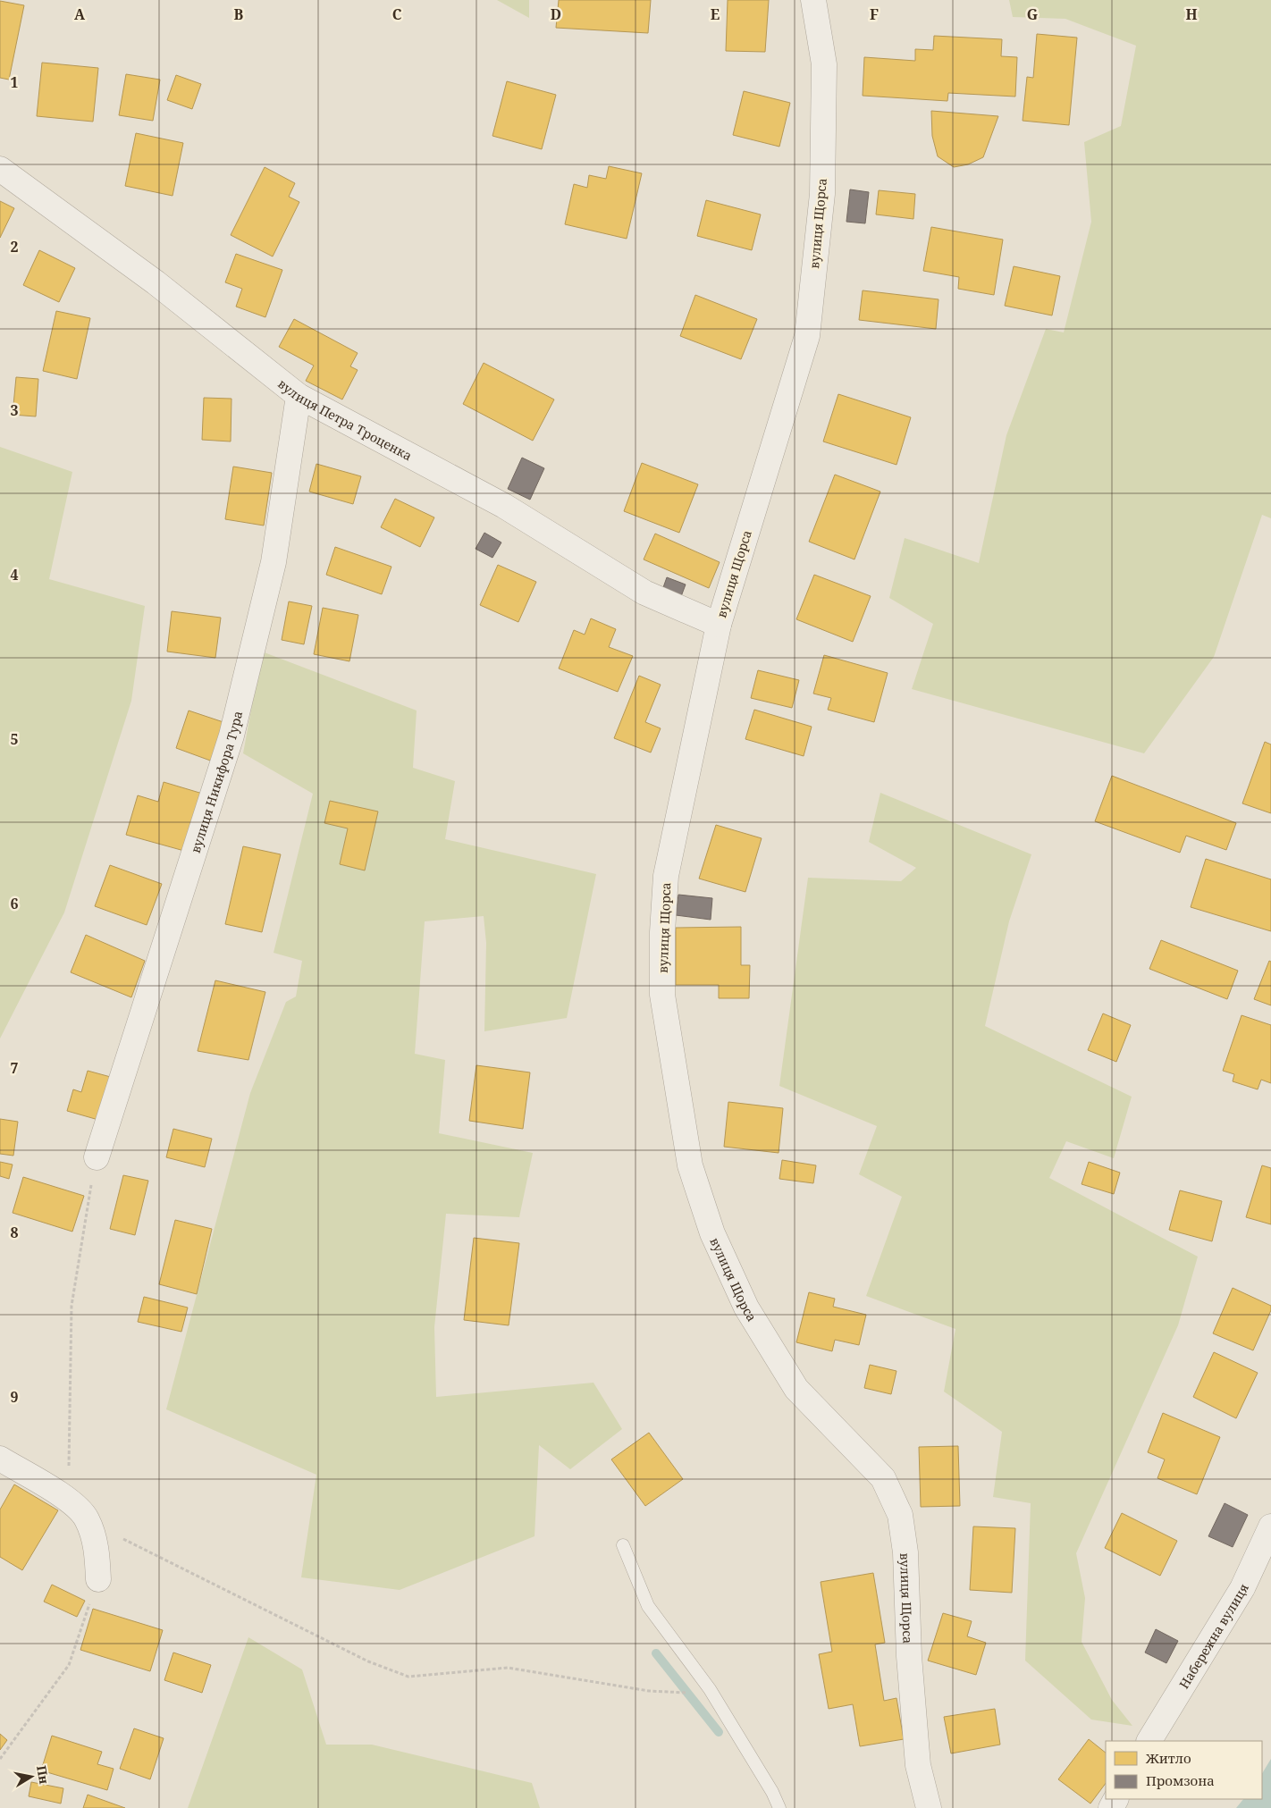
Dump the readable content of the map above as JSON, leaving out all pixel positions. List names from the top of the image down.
{
  "streets": {
    "street": [
      "вулиця Щорса",
      "вулиця Петра Троценка",
      "вулиця Никифора Тура",
      "Набережна вулиця"
    ]
  },
  "crossings": [
    ["вулиця Щорса", "вулиця Петра Троценка"],
    ["вулиця Петра Троценка", "вулиця Никифора Тура"]
  ],
  "legend": ["Житло", "Промзона"],
  "north": "right",
  "grid": {
    "columns": [
      "A",
      "B",
      "C",
      "D",
      "E",
      "F",
      "G",
      "H"
    ],
    "rows": [
      "1",
      "2",
      "3",
      "4",
      "5",
      "6",
      "7",
      "8",
      "9"
    ]
  }
}
